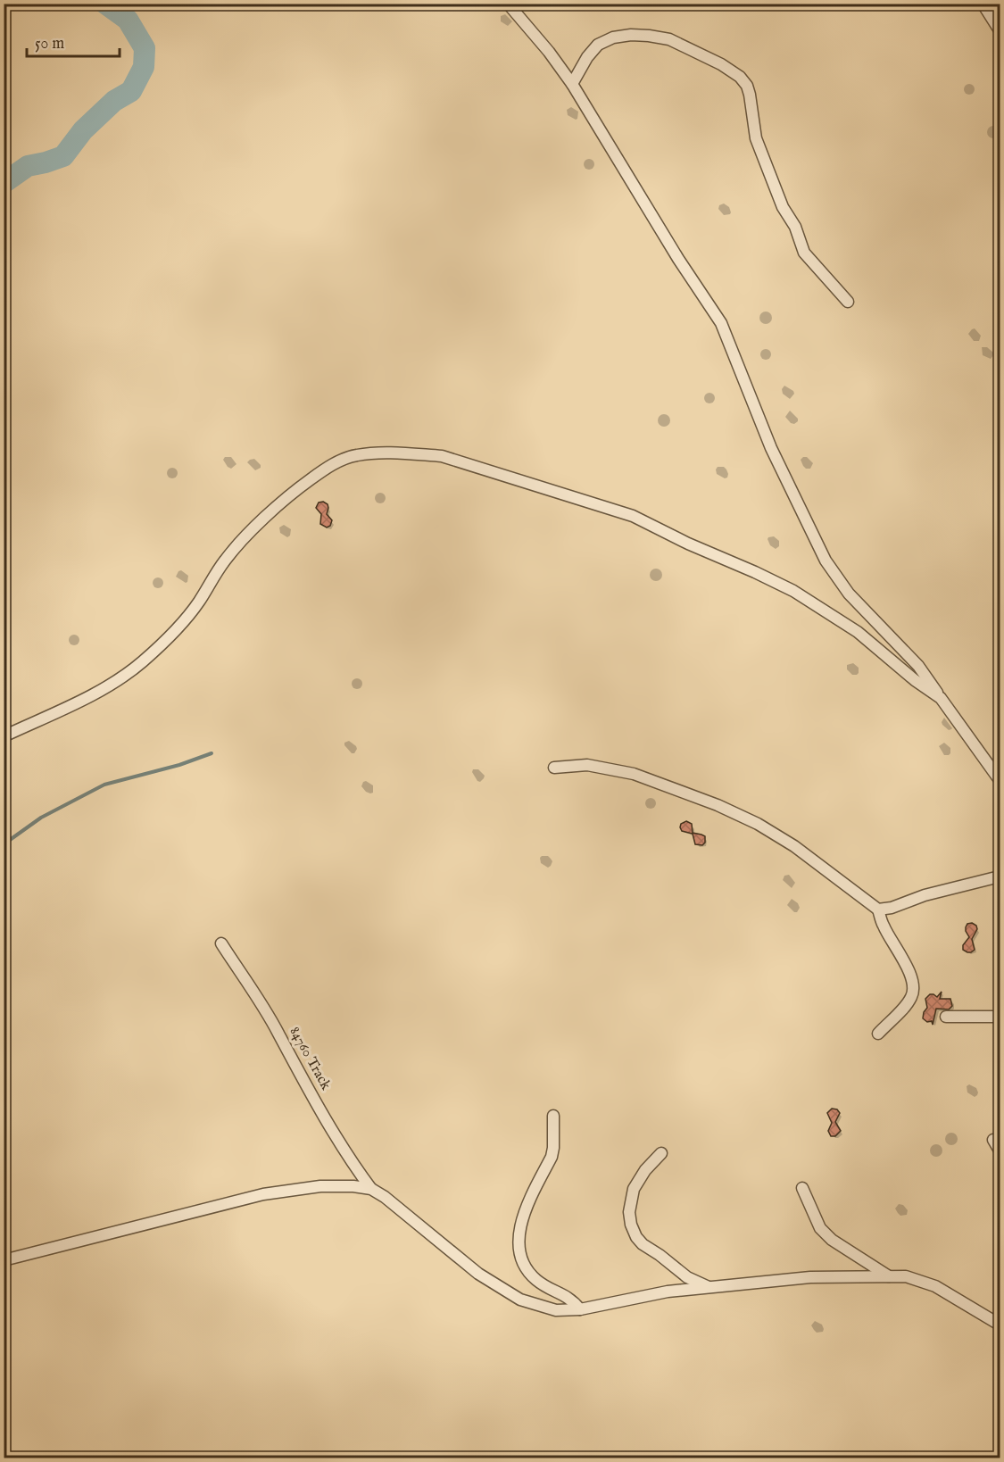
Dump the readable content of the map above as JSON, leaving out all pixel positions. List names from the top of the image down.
{
  "streets": {
    "street": ["84760 Track"]
  },
  "scale_bar": "50 m"
}
